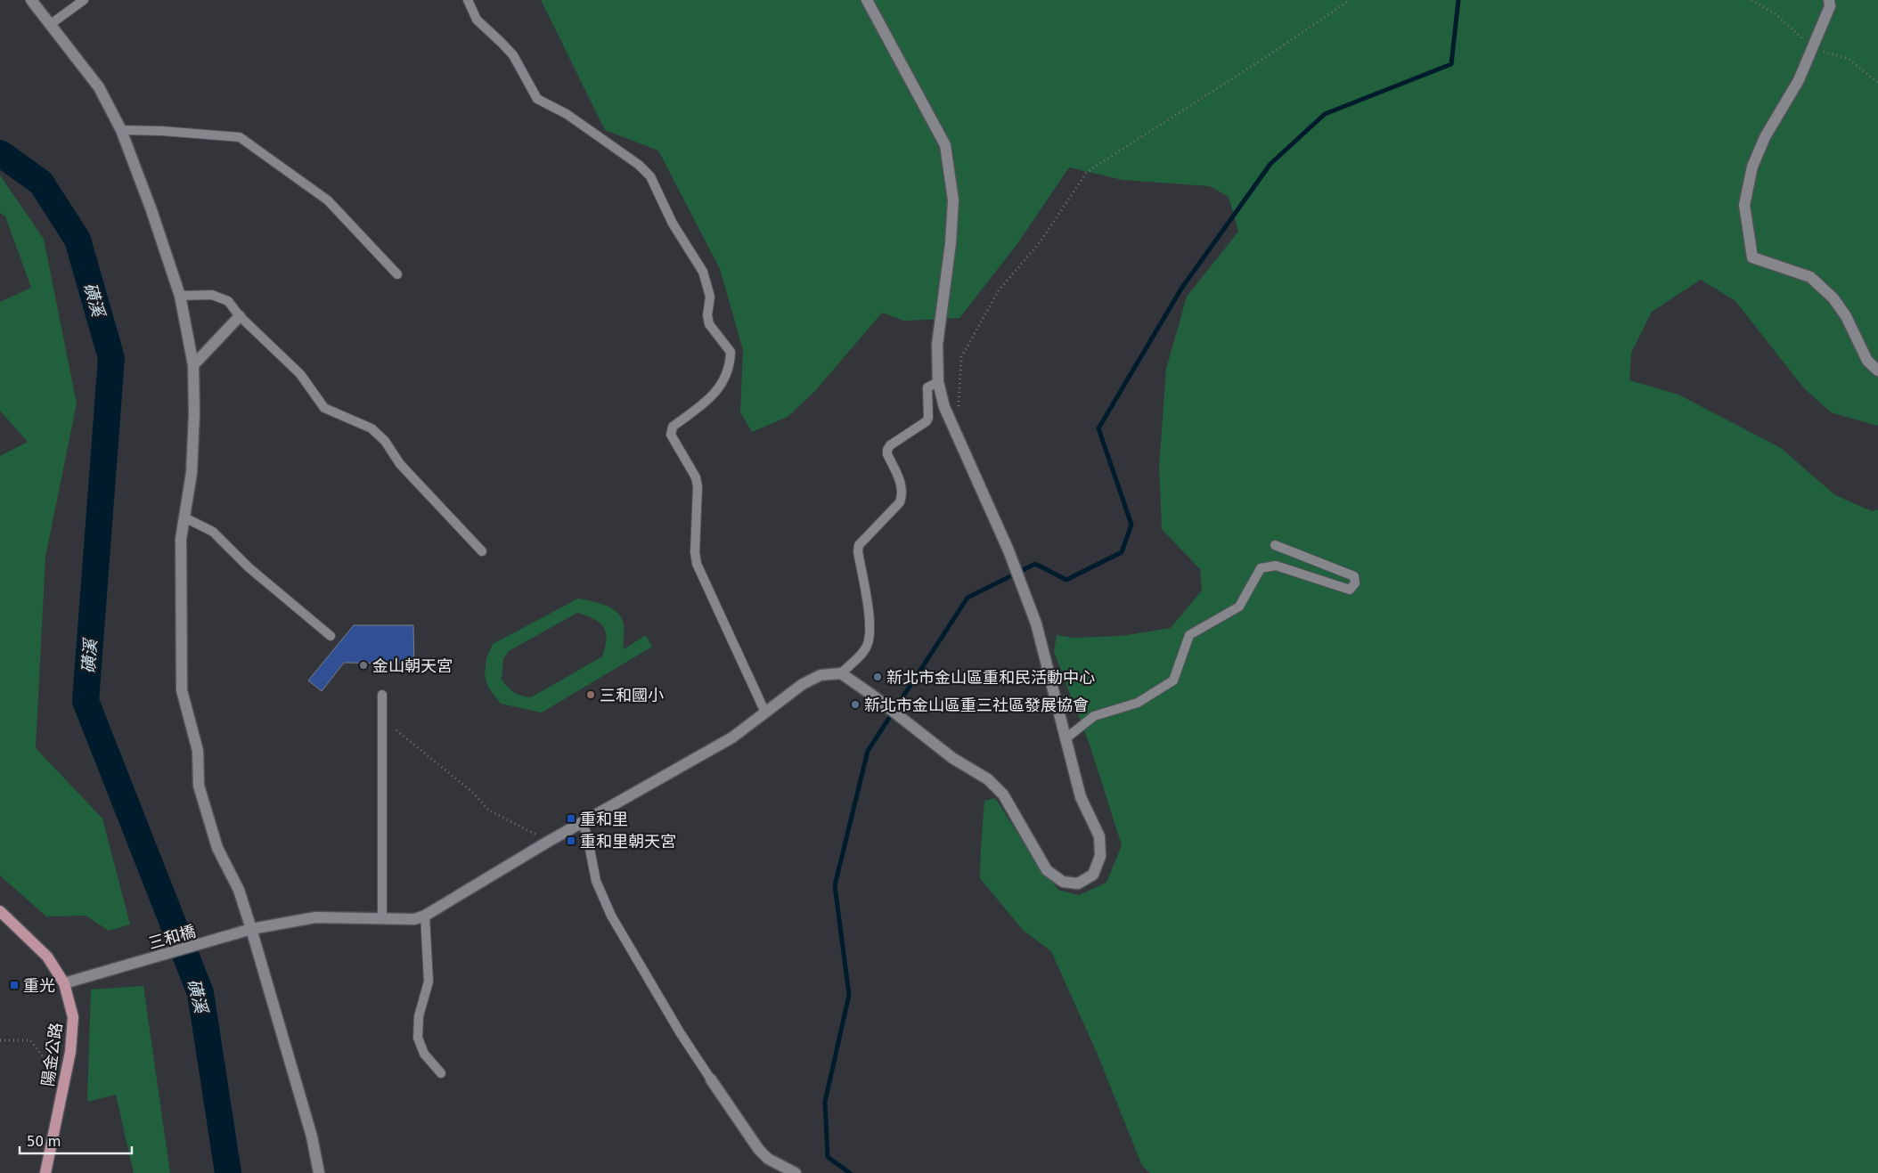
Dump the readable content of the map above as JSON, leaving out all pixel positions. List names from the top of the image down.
{
  "streets": {
    "main road": ["陽金公路"],
    "street": ["三和橋"]
  },
  "crossings": [
    ["三和橋", "陽金公路"]
  ],
  "water": ["磺溪"],
  "places": {
    "other": [
      "金山朝天宮",
      "新北市金山區重和民活動中心",
      "三和國小",
      "新北市金山區重三社區發展協會"
    ],
    "transit": ["重和里", "重和里朝天宮", "重光"]
  },
  "scale_bar": "50 m"
}
